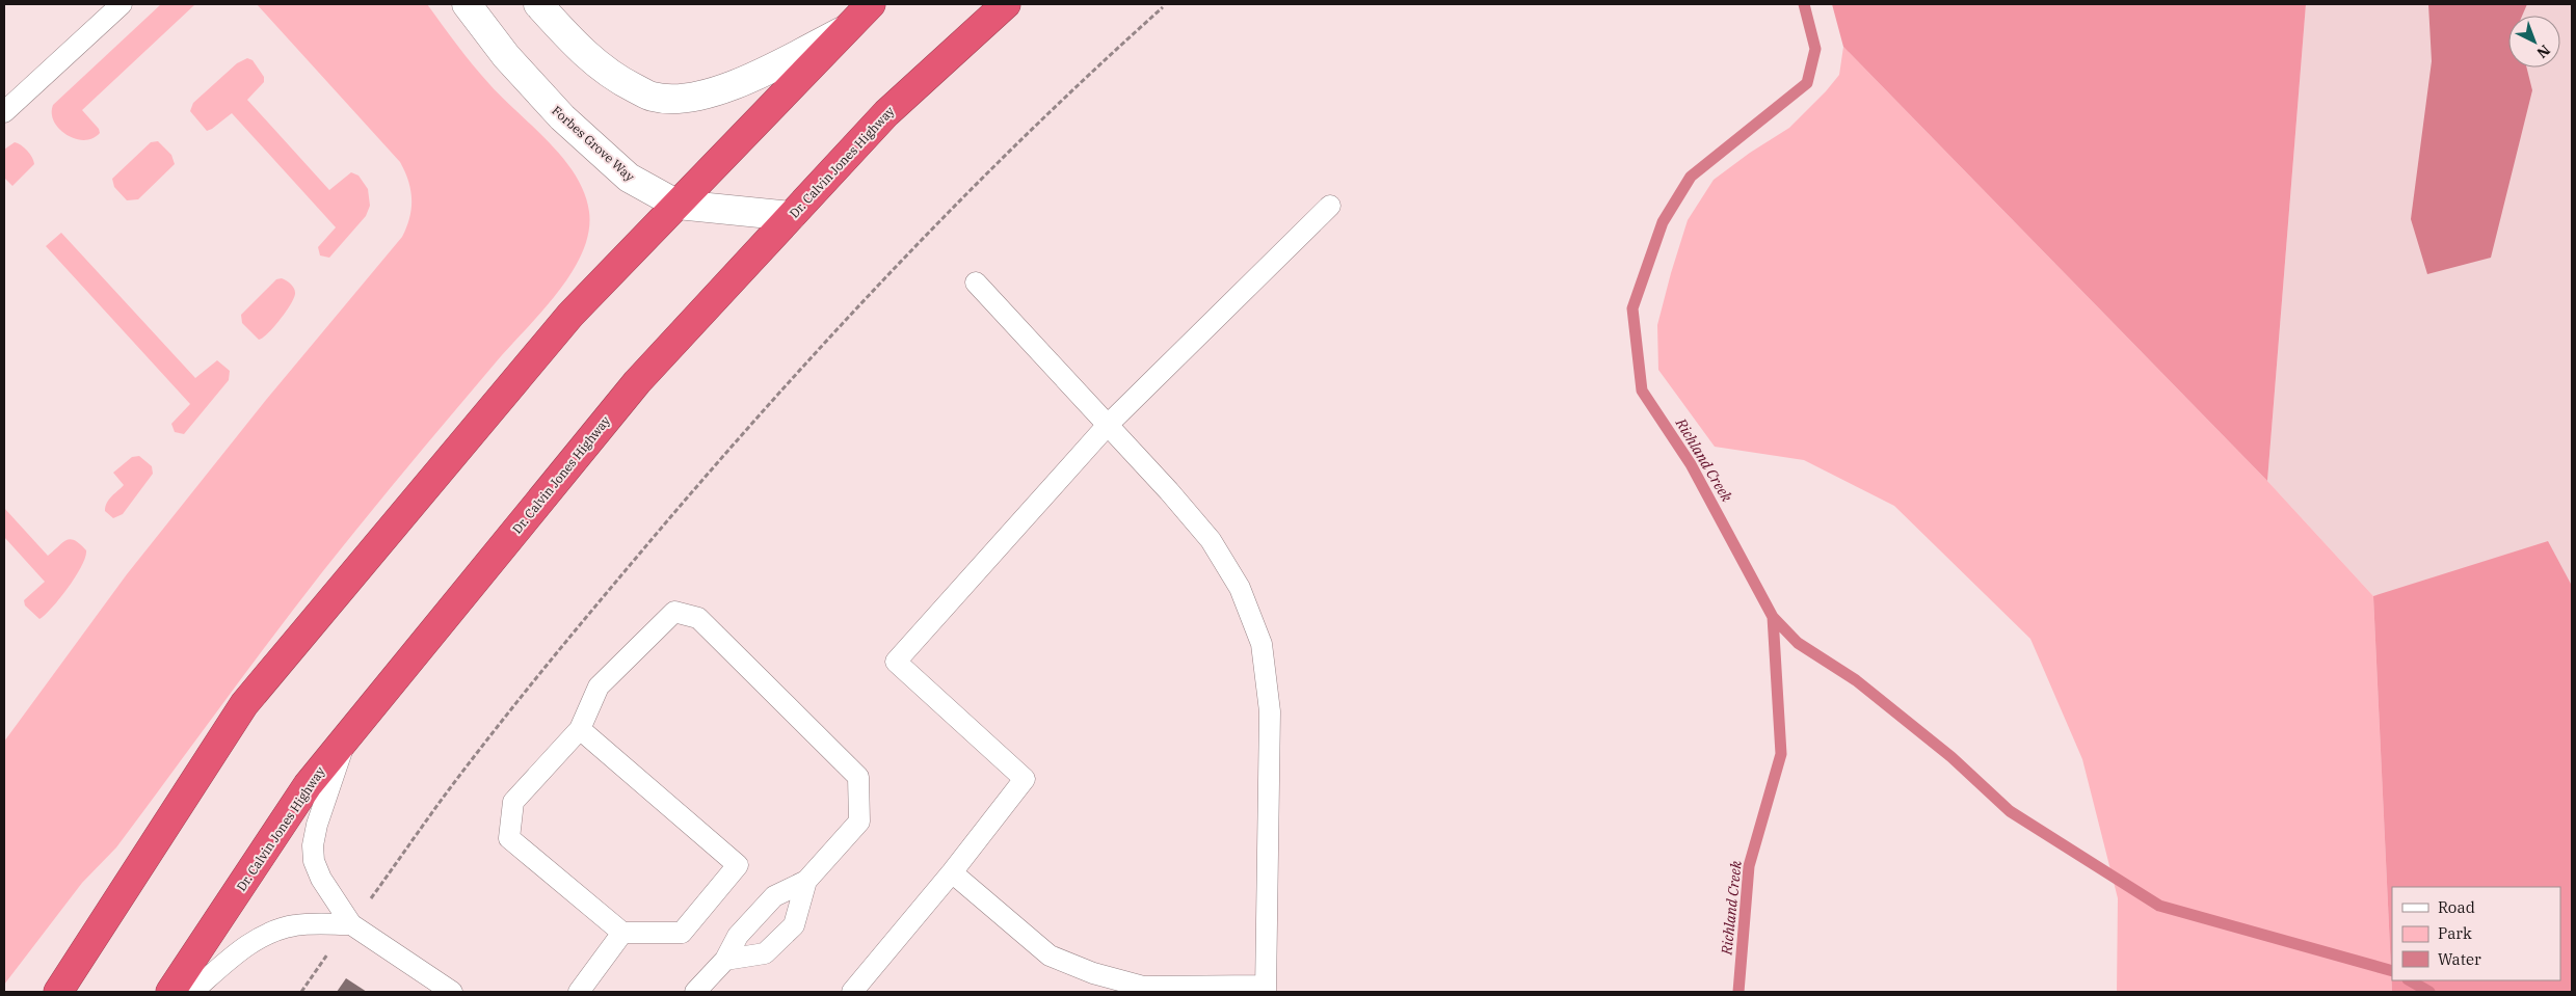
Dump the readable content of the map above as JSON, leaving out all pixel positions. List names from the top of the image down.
{
  "streets": {
    "highway": ["Dr. Calvin Jones Highway"],
    "street": ["Forbes Grove Way"]
  },
  "crossings": [
    ["Forbes Grove Way", "Dr. Calvin Jones Highway"]
  ],
  "water": ["Richland Creek"],
  "legend": ["Road", "Park", "Water"],
  "north": "bottom right"
}
